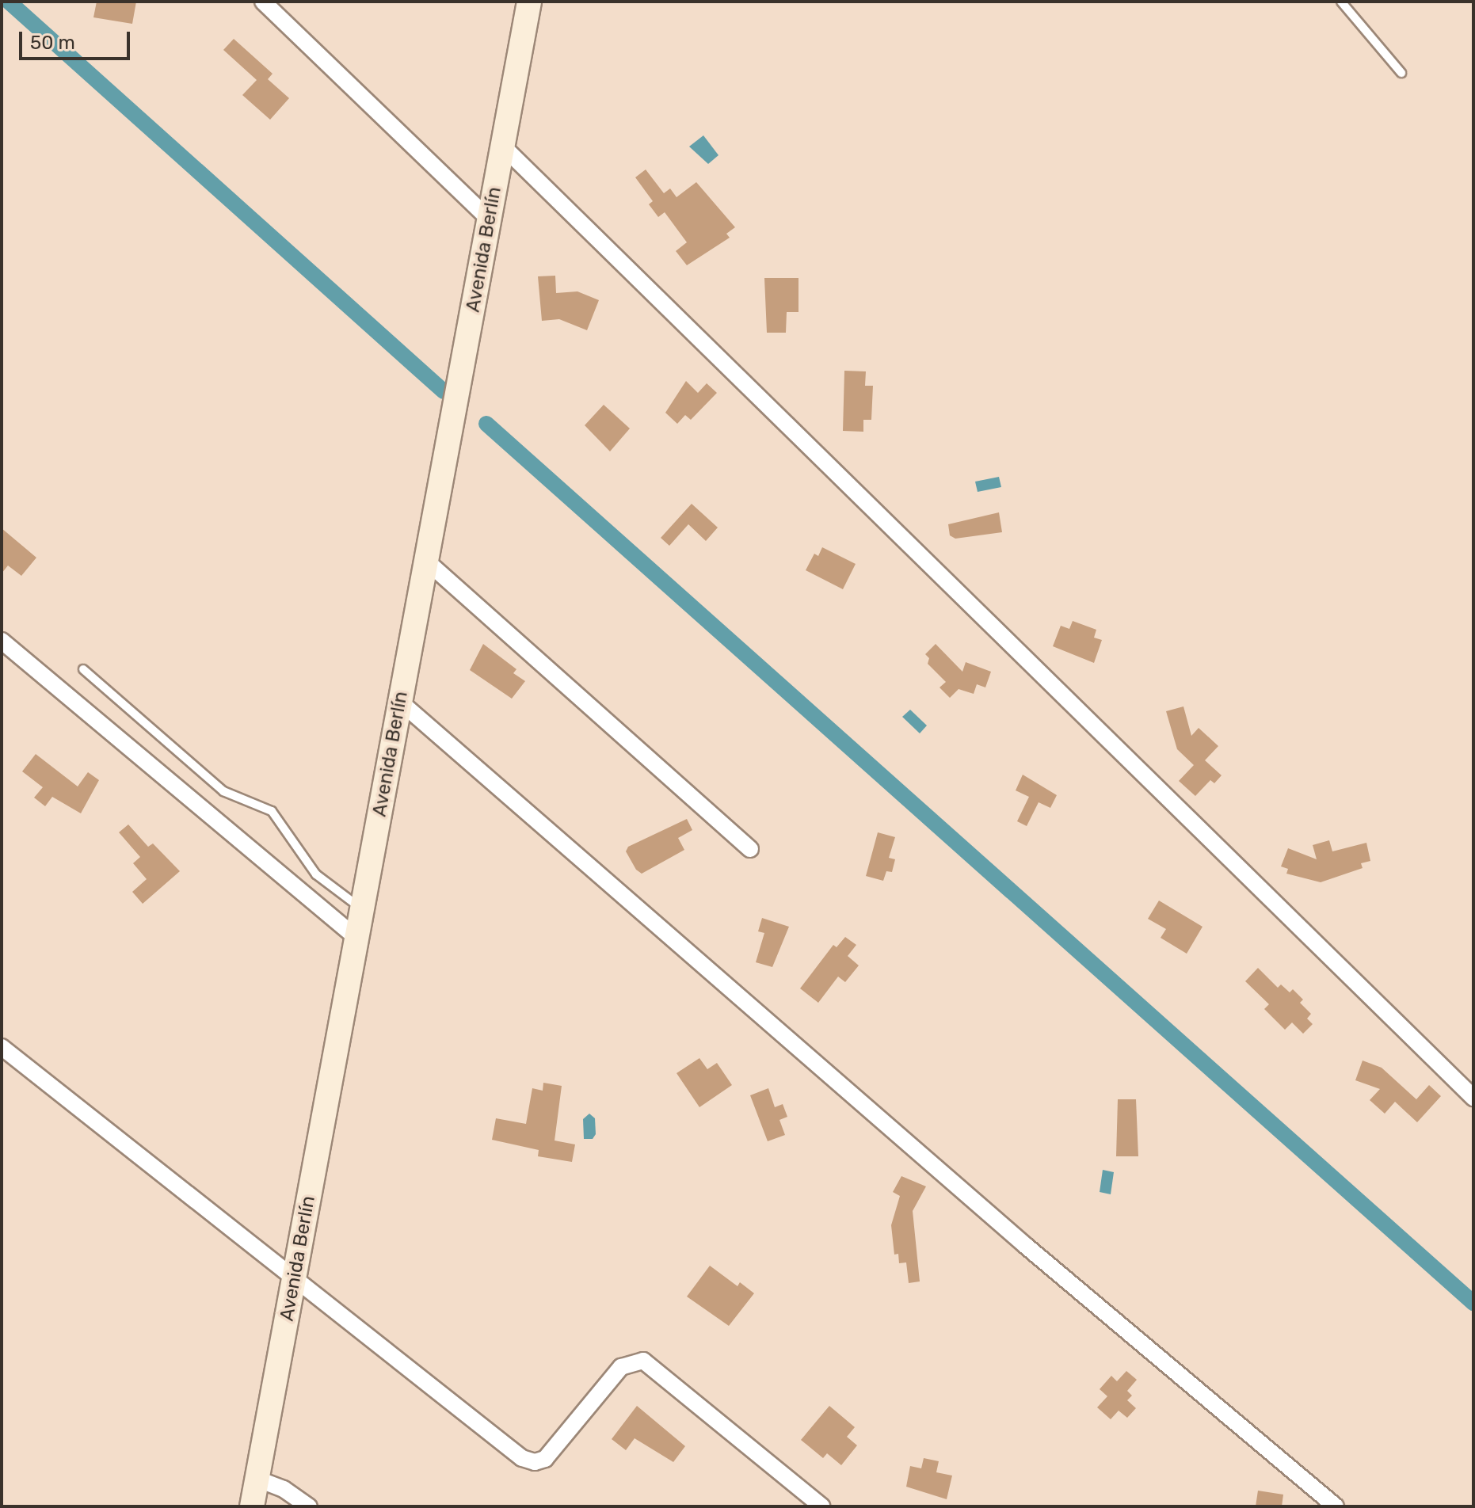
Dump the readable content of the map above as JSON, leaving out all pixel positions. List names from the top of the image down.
{
  "streets": {
    "street": ["Avenida Berlín"]
  },
  "scale_bar": "50 m"
}
